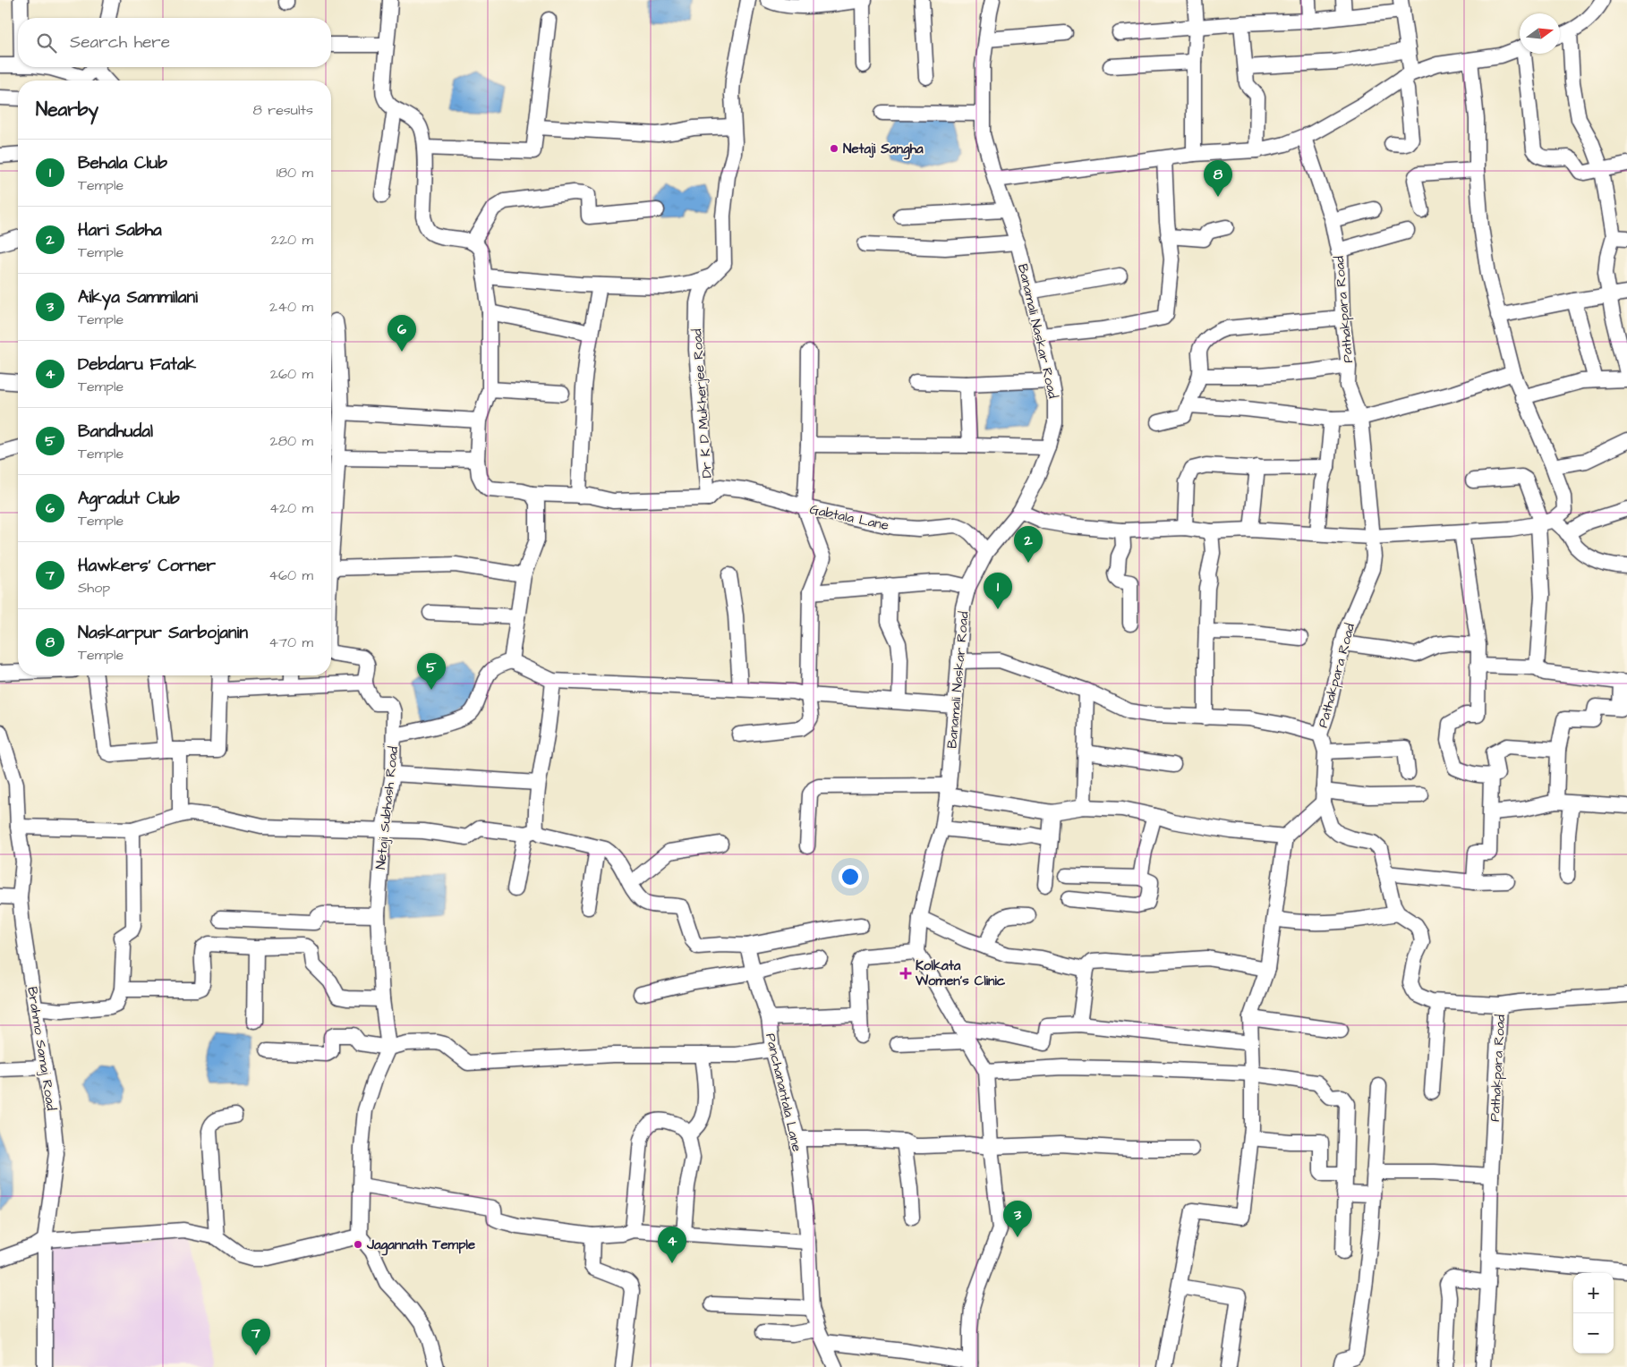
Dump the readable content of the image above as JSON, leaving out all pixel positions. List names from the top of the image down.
{
  "streets": {
    "street": [
      "Pathakpara Road",
      "Banamali Naskar Road",
      "Dr K D Mukherjee Road",
      "Gabtala Lane",
      "Netaji Subhash Road",
      "Brahmo Samaj Road",
      "Panchanantala Lane"
    ]
  },
  "crossings": [
    ["Banamali Naskar Road", "Gabtala Lane"],
    ["Dr K D Mukherjee Road", "Gabtala Lane"]
  ],
  "places": {
    "other": ["Netaji Sangha", "Jagannath Temple"],
    "health": ["Kolkata Women's Clinic"]
  },
  "north": "right",
  "page": {
    "search": "Search here",
    "heading": ["Nearby", "8 results"],
    "list": [
      {
        "mark": "1",
        "name": "Behala Club",
        "note": "Temple",
        "value": "180 m"
      },
      {
        "mark": "2",
        "name": "Hari Sabha",
        "note": "Temple",
        "value": "220 m"
      },
      {
        "mark": "3",
        "name": "Aikya Sammilani",
        "note": "Temple",
        "value": "240 m"
      },
      {
        "mark": "4",
        "name": "Debdaru Fatak",
        "note": "Temple",
        "value": "260 m"
      },
      {
        "mark": "5",
        "name": "Bandhudal",
        "note": "Temple",
        "value": "280 m"
      },
      {
        "mark": "6",
        "name": "Agradut Club",
        "note": "Temple",
        "value": "420 m"
      },
      {
        "mark": "7",
        "name": "Hawkers' Corner",
        "note": "Shop",
        "value": "460 m"
      },
      {
        "mark": "8",
        "name": "Naskarpur Sarbojanin",
        "note": "Temple",
        "value": "470 m"
      }
    ],
    "pins": [
      "8",
      "6",
      "2",
      "1",
      "5",
      "3",
      "4",
      "7"
    ],
    "map_buttons": ["+", "−"]
  }
}
